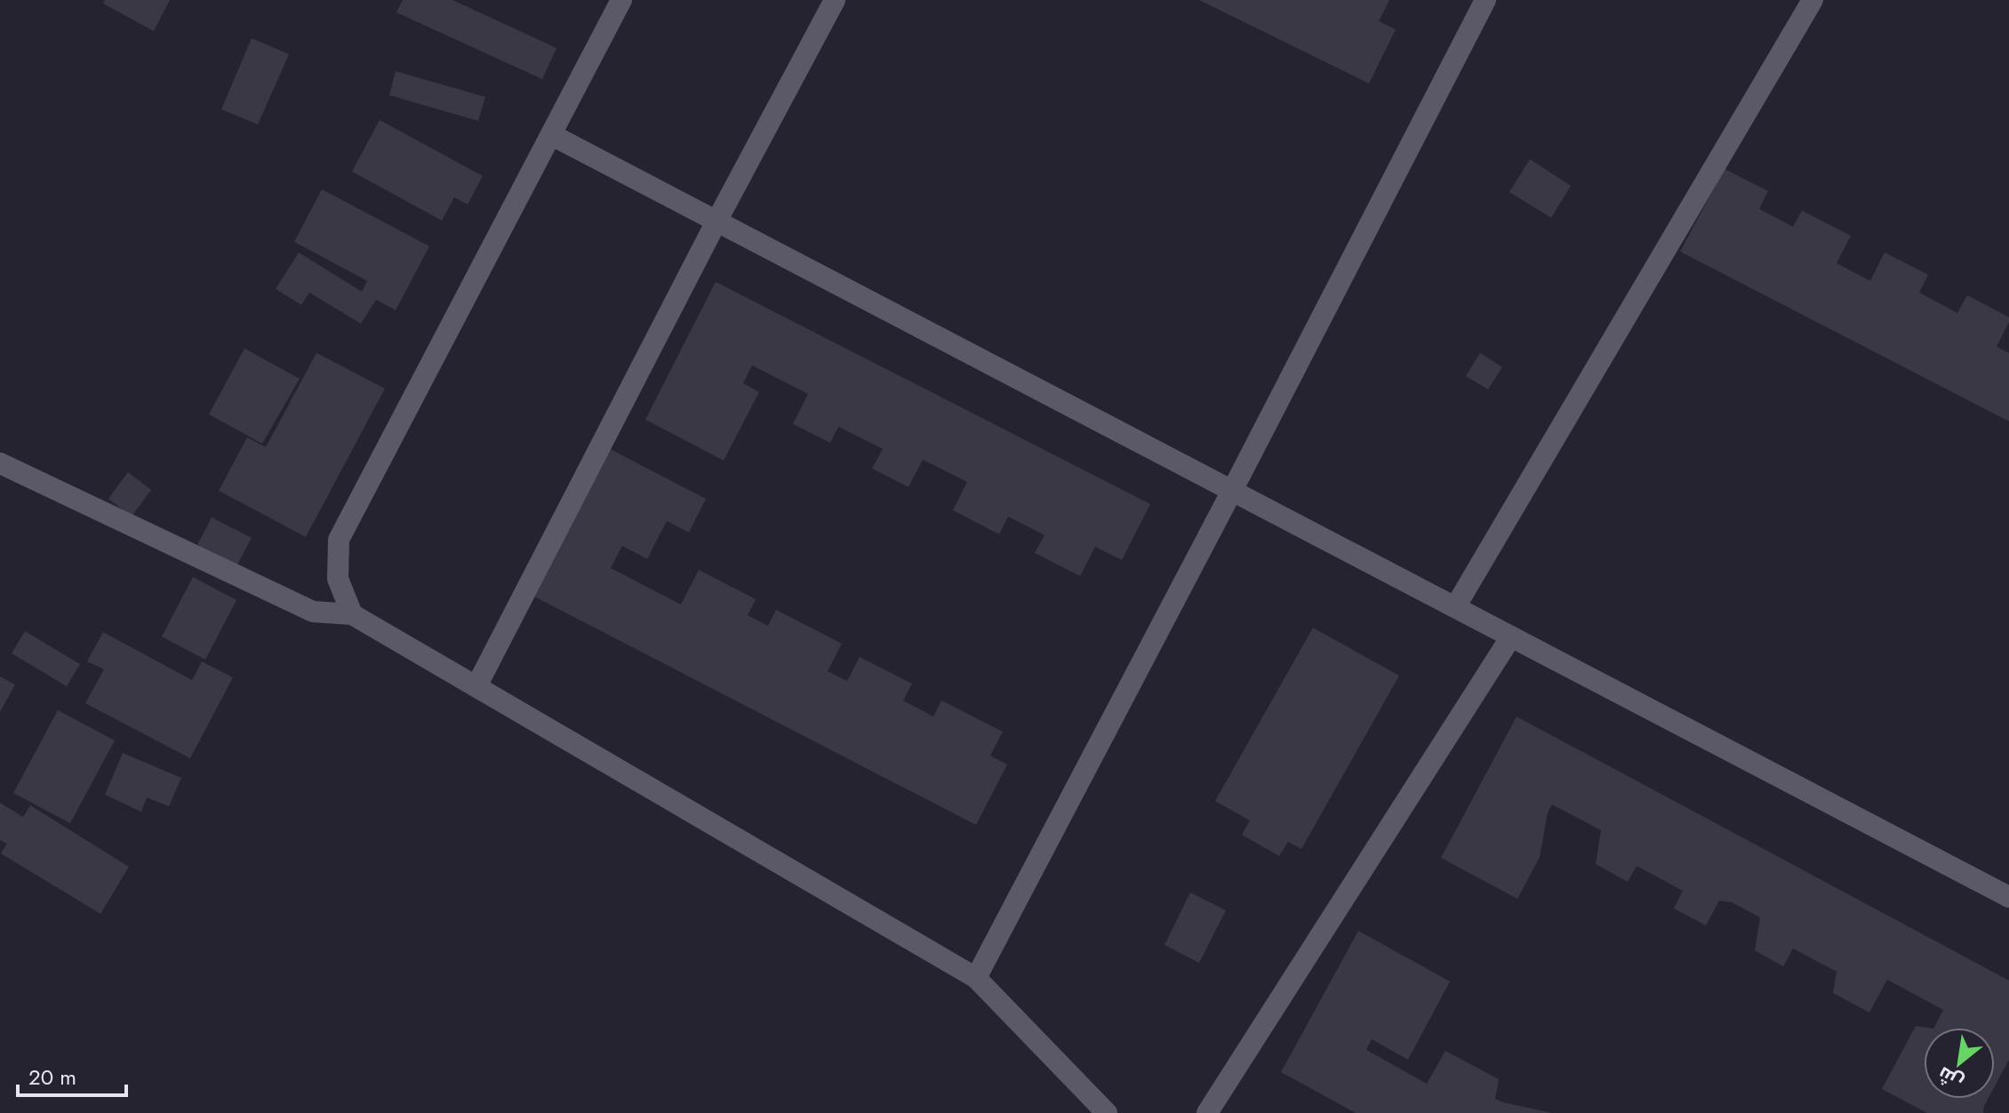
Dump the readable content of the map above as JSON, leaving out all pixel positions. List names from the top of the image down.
{
  "scale_bar": "20 m",
  "north": "bottom left"
}
